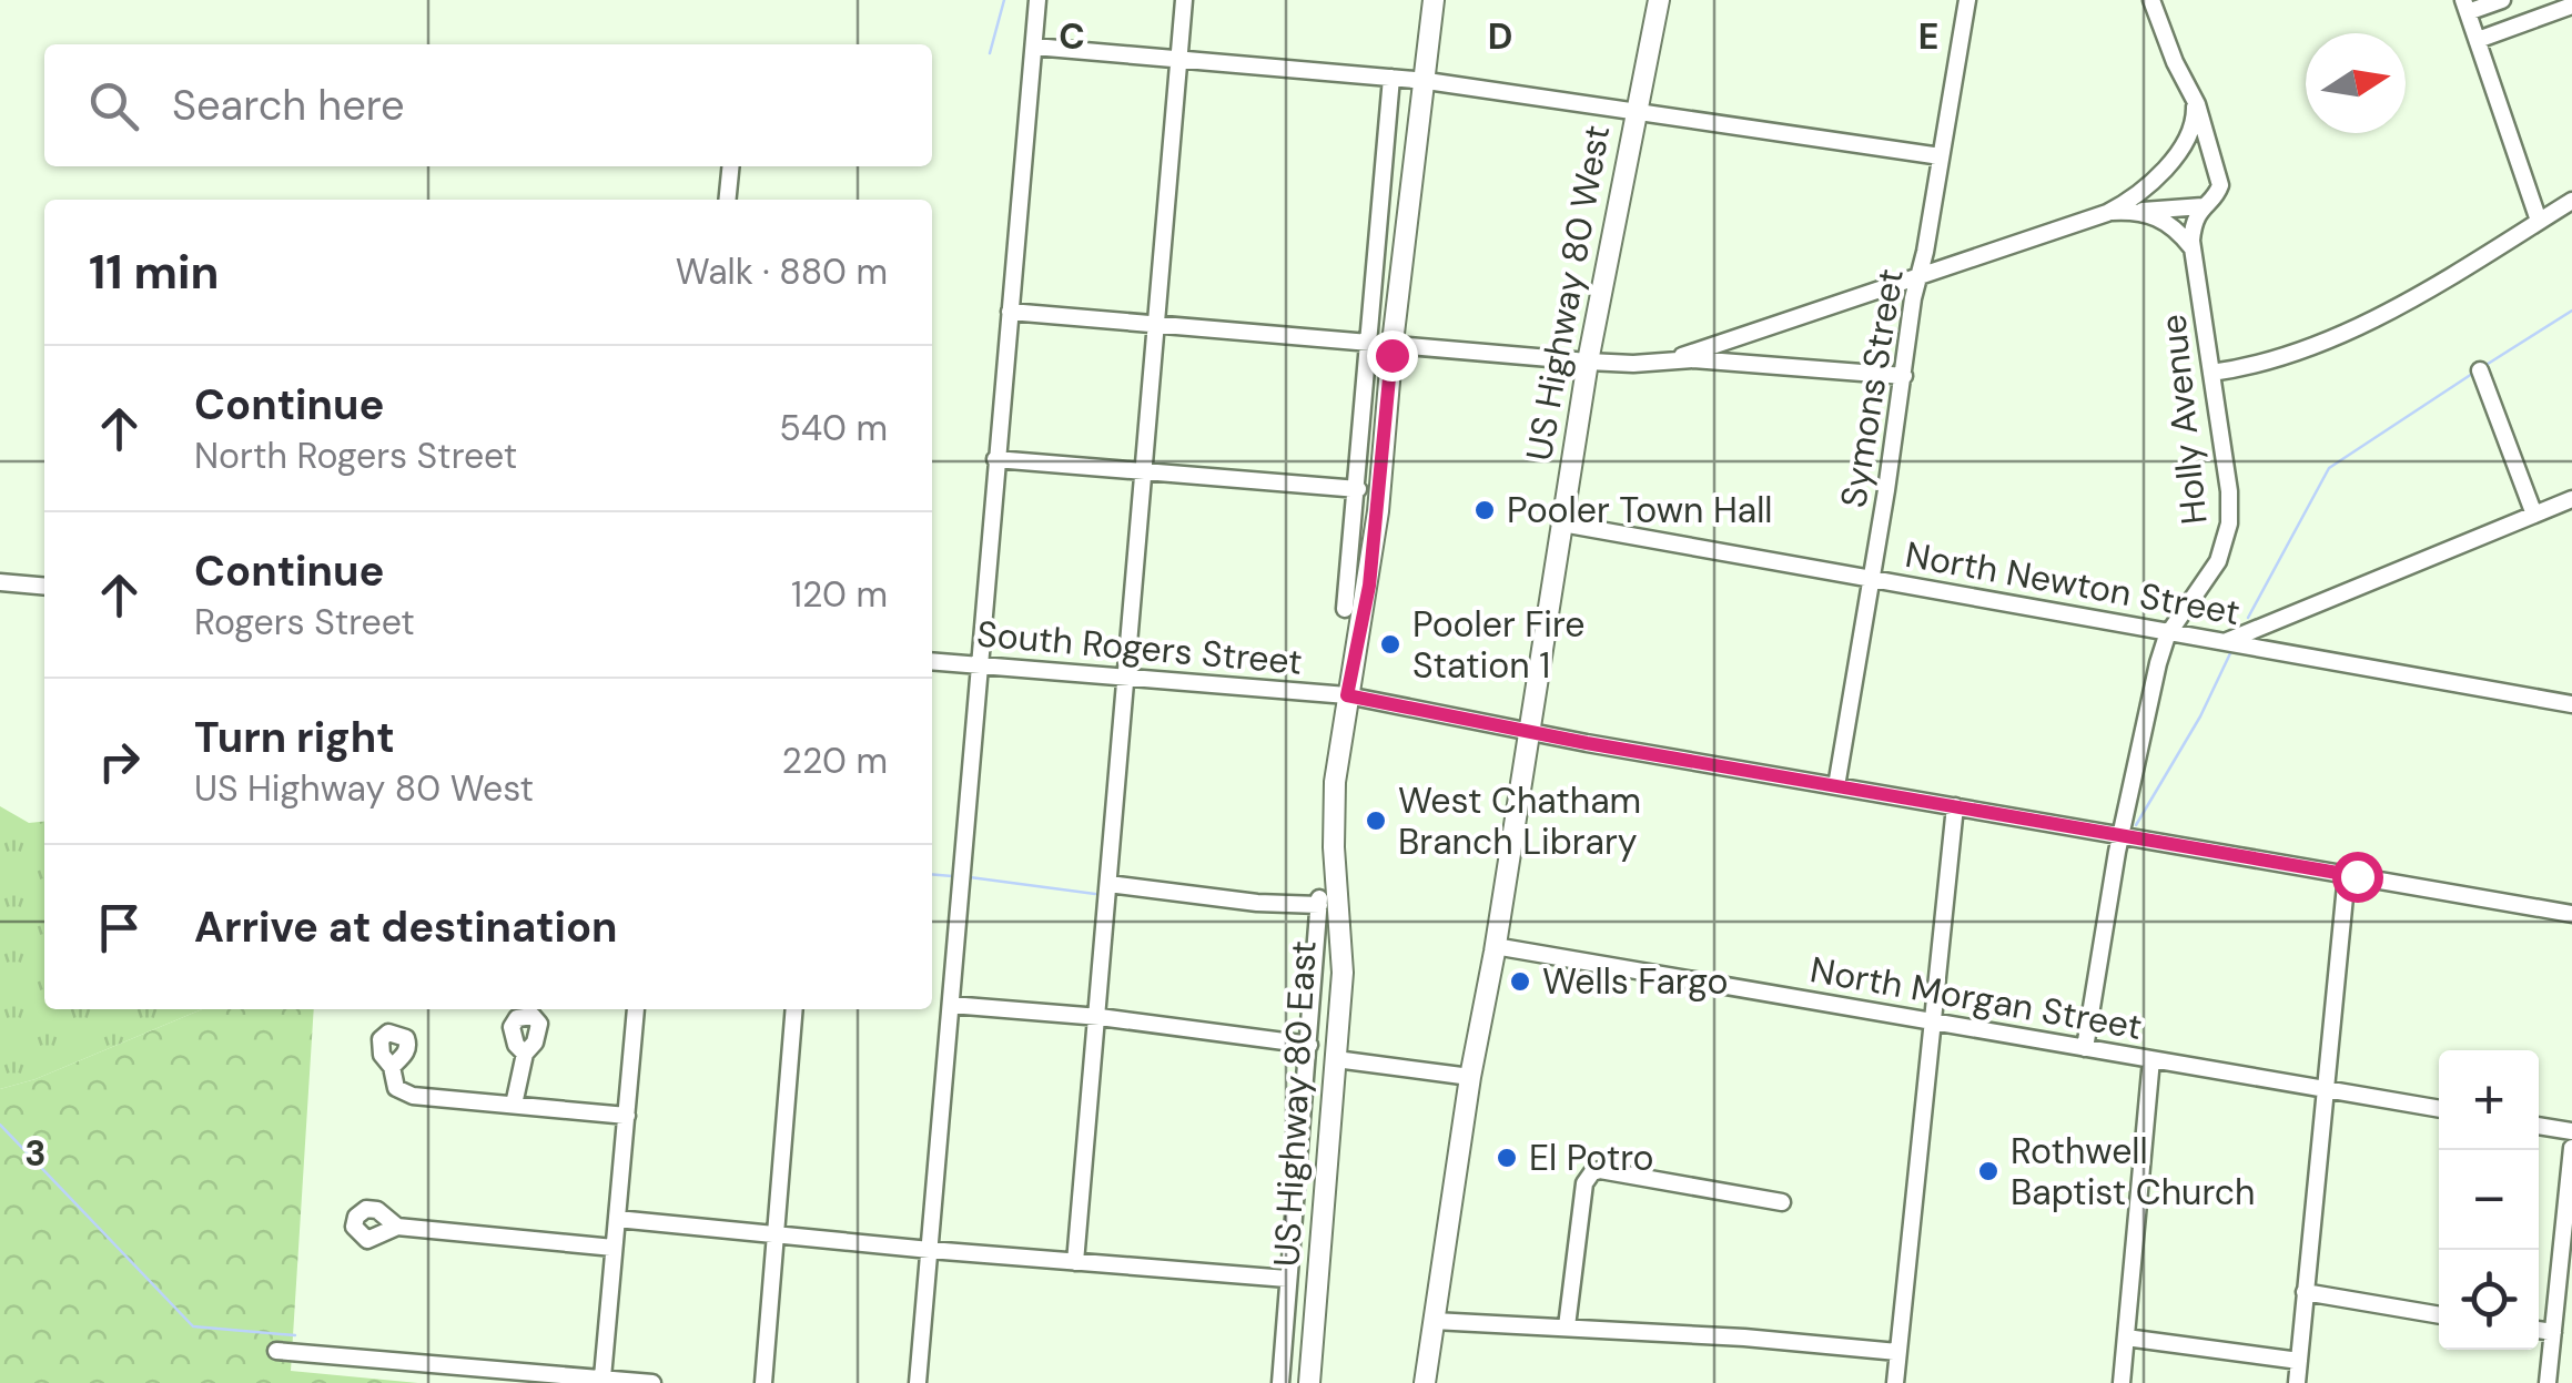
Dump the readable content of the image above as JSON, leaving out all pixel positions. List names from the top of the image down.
{
  "streets": {
    "main road": ["US Highway 80 West", "US Highway 80 East"],
    "street": [
      "Symons Street",
      "Holly Avenue",
      "North Newton Street",
      "South Rogers Street",
      "North Morgan Street"
    ]
  },
  "crossings": [
    ["US Highway 80 West", "North Newton Street"],
    ["US Highway 80 West", "South Rogers Street"],
    ["Symons Street", "North Newton Street"],
    ["Symons Street", "South Rogers Street"],
    ["Holly Avenue", "North Newton Street"],
    ["Holly Avenue", "South Rogers Street"],
    ["Holly Avenue", "North Morgan Street"],
    ["South Rogers Street", "US Highway 80 East"]
  ],
  "places": [
    "Pooler Town Hall",
    "Pooler Fire Station 1",
    "West Chatham Branch Library",
    "Wells Fargo",
    "El Potro",
    "Rothwell Baptist Church"
  ],
  "north": "right",
  "page": {
    "search": "Search here",
    "heading": ["11 min", "Walk · 880 m"],
    "list": [
      ["Continue", "North Rogers Street", "540 m"],
      ["Continue", "Rogers Street", "120 m"],
      ["Turn right", "US Highway 80 West", "220 m"],
      "Arrive at destination"
    ],
    "map_buttons": ["+", "−"]
  },
  "grid": {
    "columns": ["C", "D", "E"],
    "rows": ["3"]
  }
}
